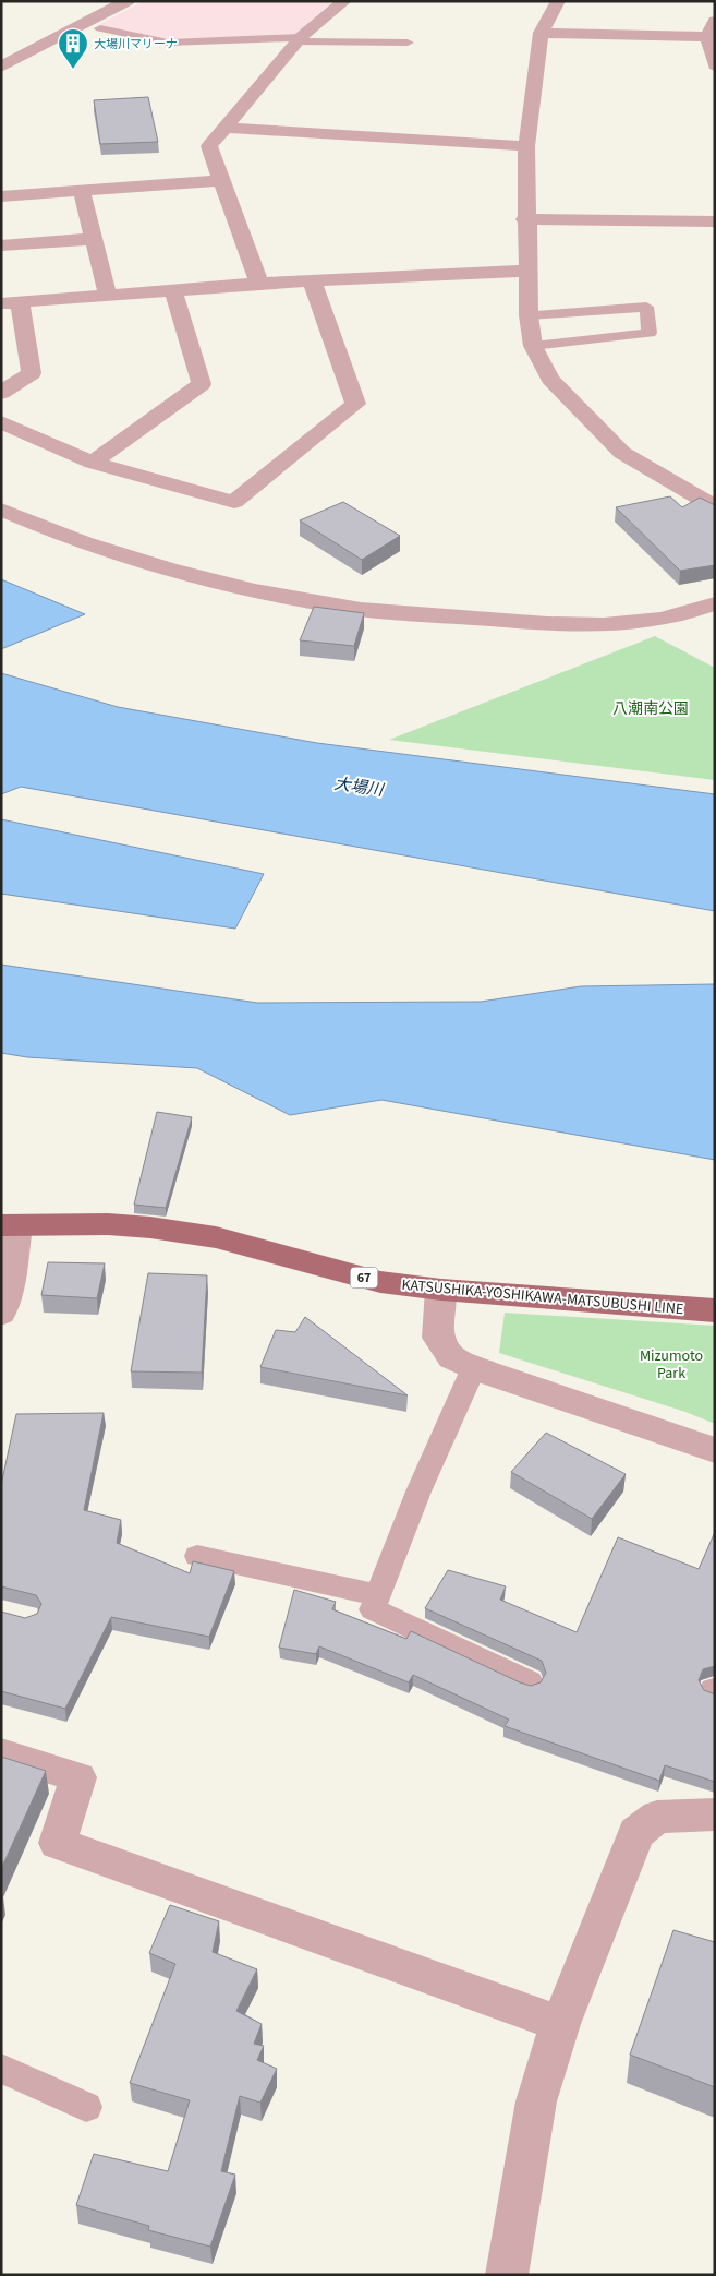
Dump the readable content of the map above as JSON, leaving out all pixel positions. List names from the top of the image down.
{
  "streets": {
    "main road": ["67", "KATSUSHIKA-YOSHIKAWA-MATSUBUSHI LINE"]
  },
  "water": ["大場川"],
  "parks": ["八潮南公園", "Mizumoto Park"],
  "places": {
    "building": ["大場川マリーナ"]
  }
}
